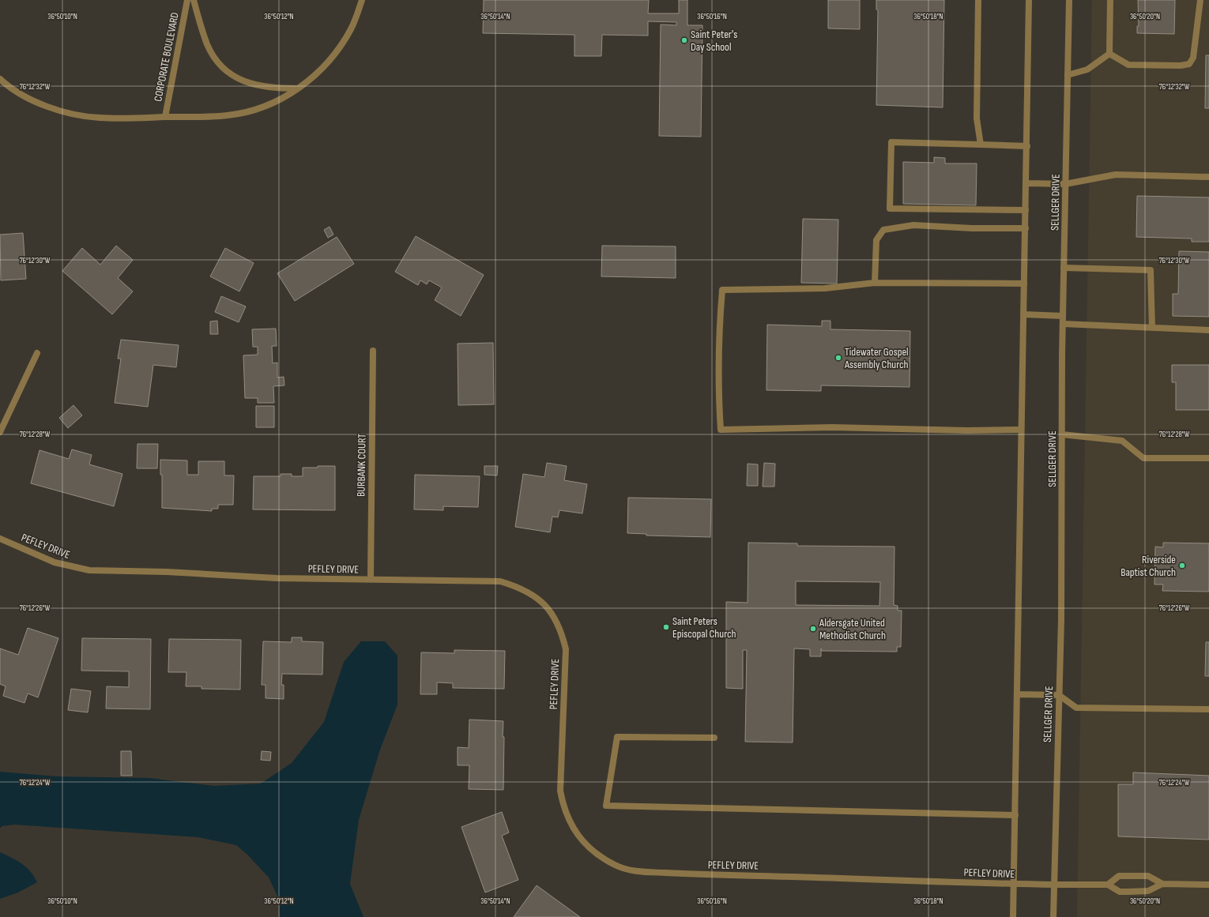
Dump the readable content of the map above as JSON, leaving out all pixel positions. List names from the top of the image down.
{
  "streets": {
    "street": [
      "CORPORATE BOULEVARD",
      "SELLGER DRIVE",
      "BURBANK COURT",
      "PEFLEY DRIVE"
    ]
  },
  "crossings": [
    ["SELLGER DRIVE", "PEFLEY DRIVE"],
    ["BURBANK COURT", "PEFLEY DRIVE"]
  ],
  "places": [
    "Saint Peter's Day School",
    "Tidewater Gospel Assembly Church",
    "Riverside Baptist Church",
    "Saint Peters Episcopal Church",
    "Aldersgate United Methodist Church"
  ],
  "coordinates": [
    "36°50'10\"N",
    "36°50'12\"N",
    "36°50'14\"N",
    "36°50'16\"N",
    "36°50'18\"N",
    "36°50'20\"N",
    "76°12'32\"W",
    "76°12'30\"W",
    "76°12'28\"W",
    "76°12'26\"W",
    "76°12'24\"W"
  ]
}
